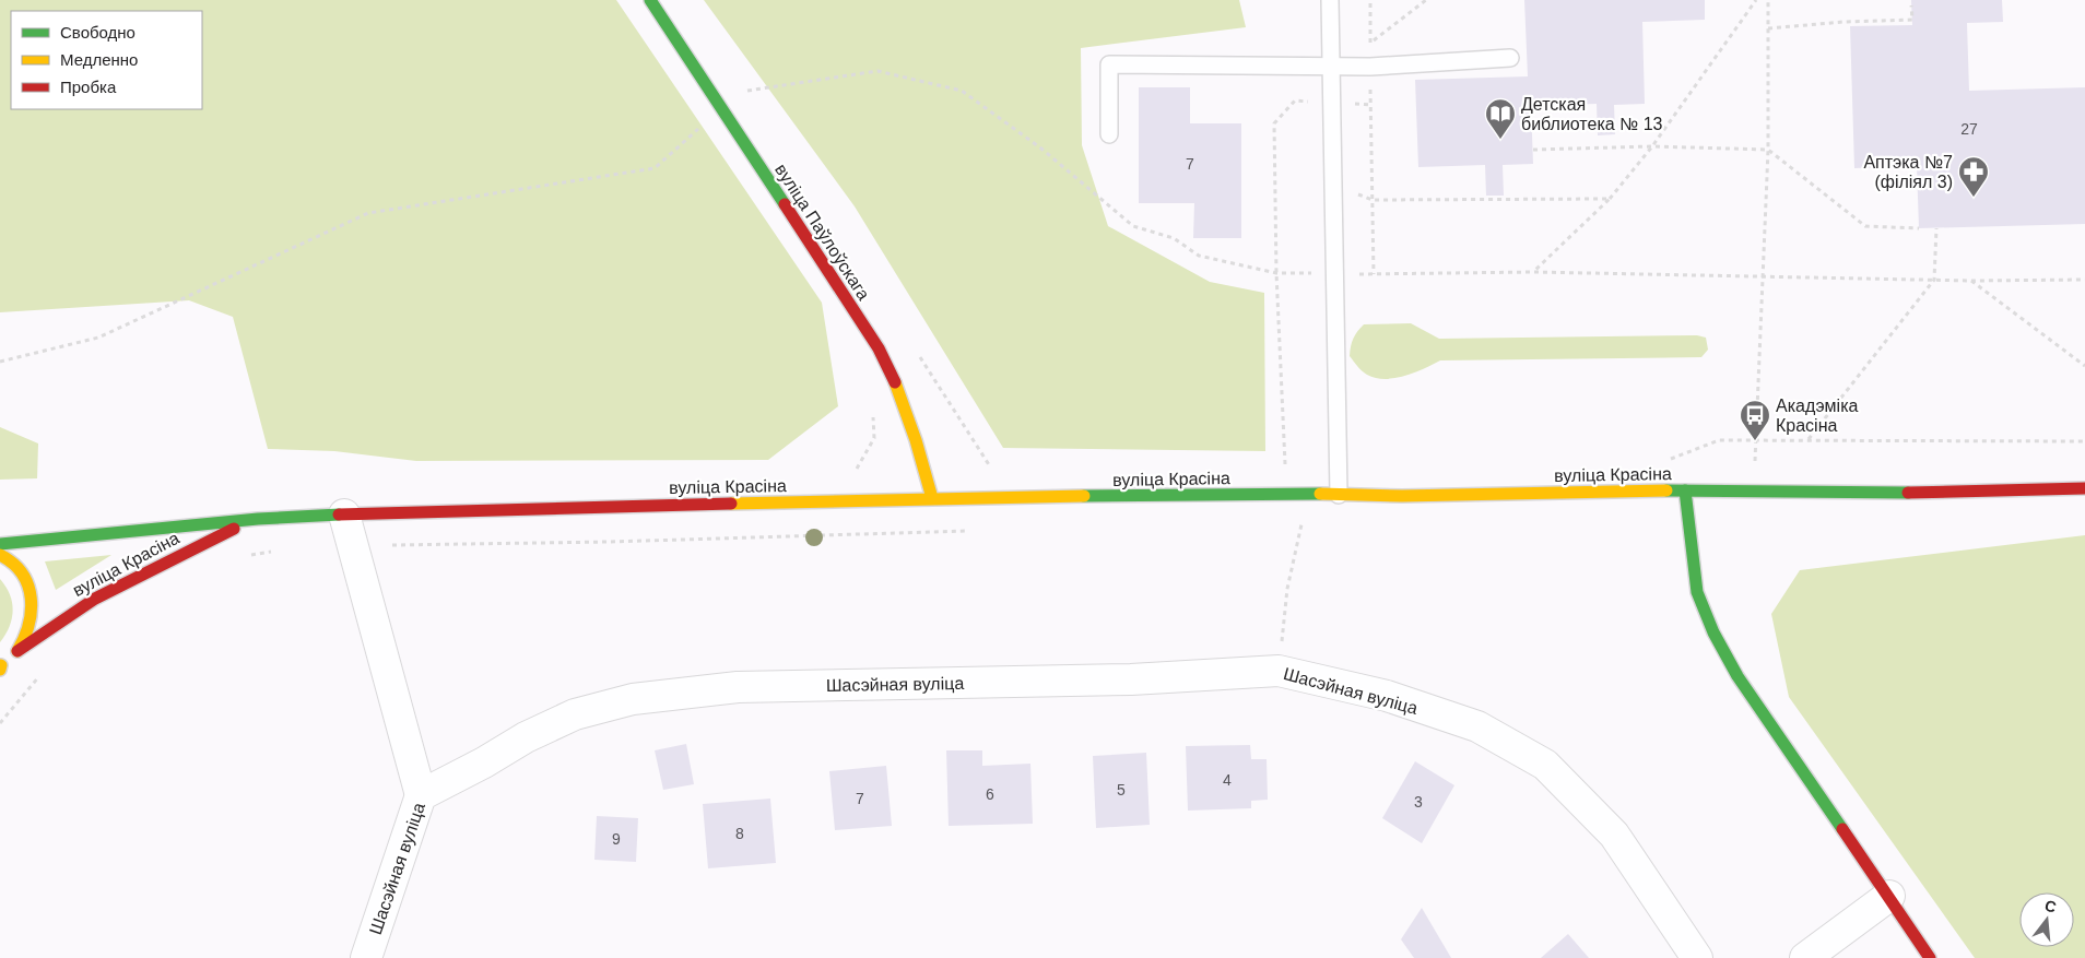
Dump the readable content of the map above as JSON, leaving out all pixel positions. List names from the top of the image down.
{
  "streets": {
    "street": ["вуліца Паўлоўскага", "вуліца Красіна", "Шасэйная вуліца"]
  },
  "crossings": [
    ["вуліца Паўлоўскага", "вуліца Красіна"]
  ],
  "places": {
    "library": ["Детская библиотека № 13"],
    "pharmacy": ["Аптэка №7 (філіял 3)"],
    "bus stop": ["Акадэміка Красіна"]
  },
  "house_numbers": [
    "27",
    "7",
    "4",
    "5",
    "6",
    "7",
    "3",
    "8",
    "9"
  ],
  "legend": ["Свободно", "Медленно", "Пробка"],
  "north": "top"
}
